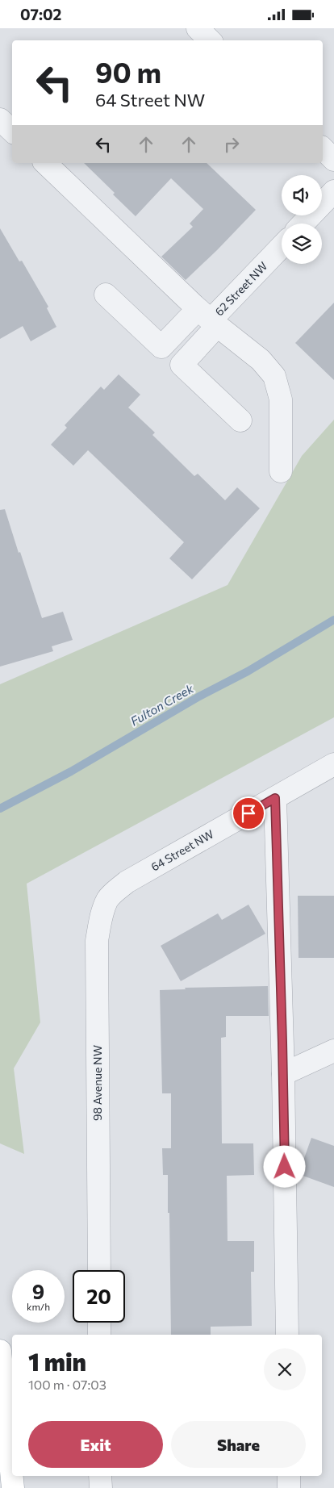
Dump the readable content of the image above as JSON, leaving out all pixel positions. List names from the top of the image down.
{
  "streets": {
    "street": ["62 Street NW", "64 Street NW", "98 Avenue NW"]
  },
  "crossings": [
    ["64 Street NW", "98 Avenue NW"]
  ],
  "water": ["Fulton Creek"],
  "page": {
    "status": "07:02",
    "turn": ["90 m", "64 Street NW"],
    "speed": "9 km/h",
    "limit": "20",
    "heading": ["1 min", "100 m · 07:03"],
    "buttons": ["Exit", "Share"]
  }
}
